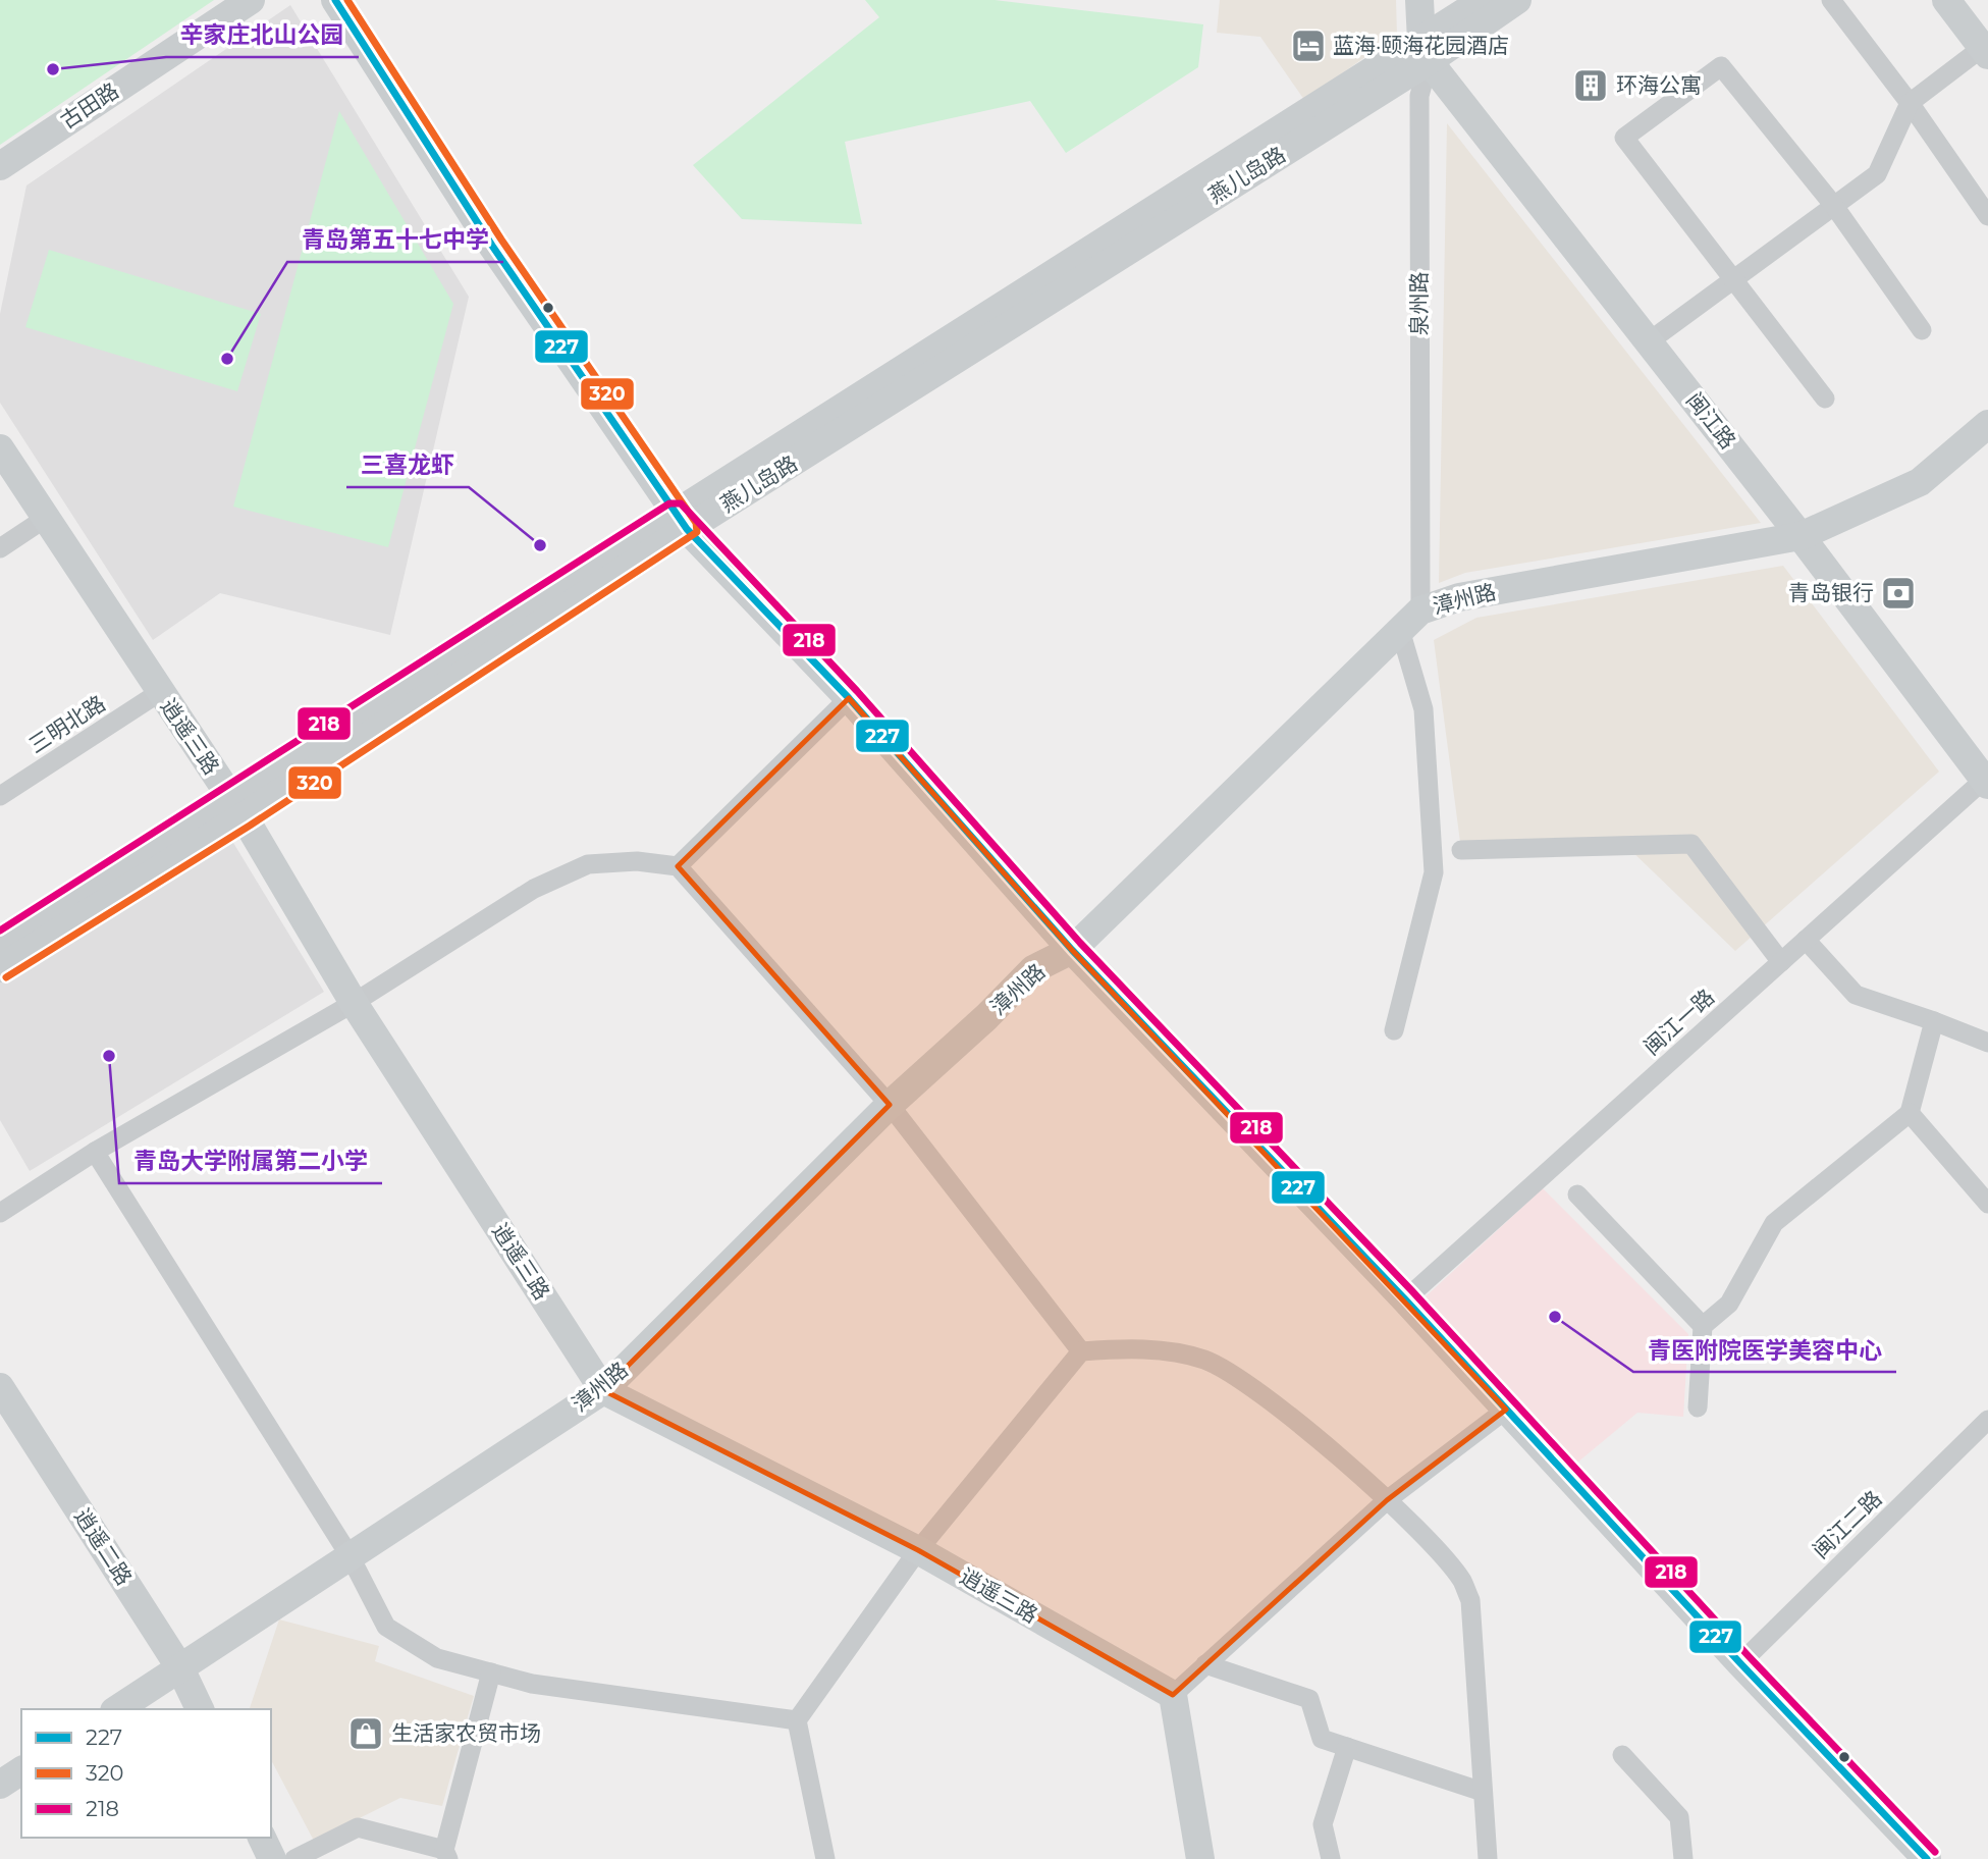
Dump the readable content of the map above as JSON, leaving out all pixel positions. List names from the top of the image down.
{
  "streets": {
    "street": [
      "古田路",
      "燕儿岛路",
      "泉州路",
      "闽江路",
      "漳州路",
      "三明北路",
      "逍遥三路",
      "闽江一路",
      "闽江二路",
      "逍遥二路"
    ]
  },
  "crossings": [
    ["燕儿岛路", "泉州路"],
    ["燕儿岛路", "闽江路"],
    ["燕儿岛路", "逍遥三路"],
    ["泉州路", "闽江路"],
    ["泉州路", "漳州路"],
    ["闽江路", "漳州路"],
    ["闽江路", "闽江一路"],
    ["漳州路", "逍遥三路"],
    ["漳州路", "逍遥二路"],
    ["三明北路", "逍遥三路"]
  ],
  "places": {
    "hotel": ["蓝海·颐海花园酒店"],
    "other": [
      "辛家庄北山公园",
      "青岛第五十七中学",
      "三喜龙虾",
      "青岛大学附属第二小学",
      "青医附院医学美容中心"
    ],
    "building": ["环海公寓"],
    "bank": ["青岛银行"],
    "shop": ["生活家农贸市场"]
  },
  "lines": ["transit line 227", "transit line 320", "transit line 218"],
  "legend": ["227", "320", "218"]
}
